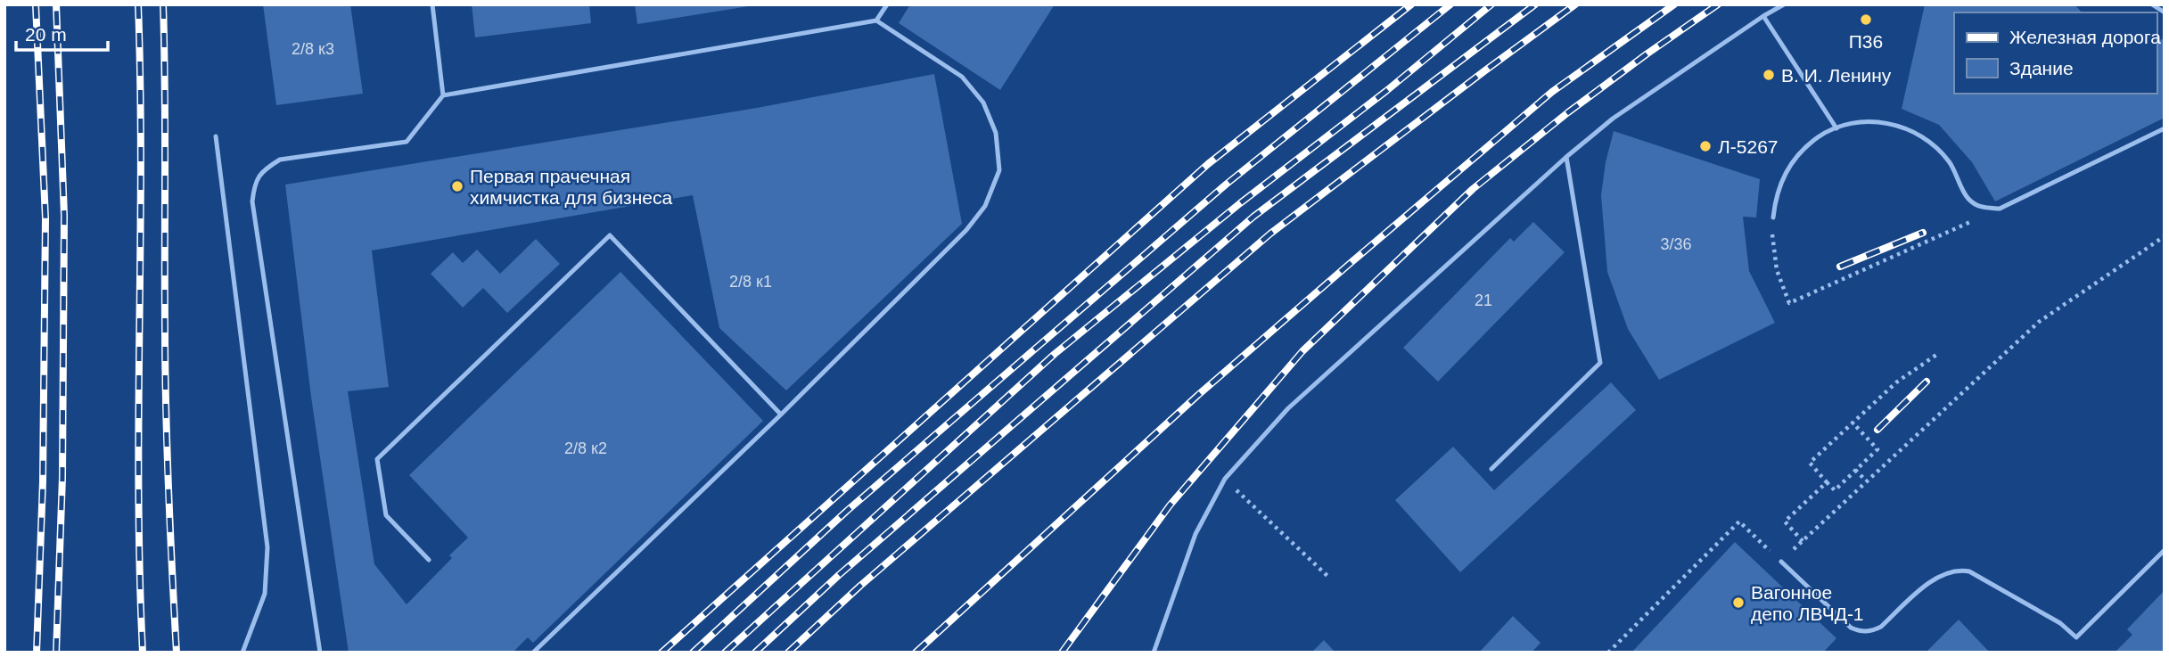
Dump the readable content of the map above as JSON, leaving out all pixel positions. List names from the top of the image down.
{
  "places": [
    "П36",
    "В. И. Ленину",
    "Л-5267",
    "Первая прачечная химчистка для бизнеса",
    "Вагонное депо ЛВЧД-1"
  ],
  "house_numbers": [
    "2/8 к3",
    "3/36",
    "2/8 к1",
    "21",
    "2/8 к2"
  ],
  "legend": ["Железная дорога", "Здание"],
  "scale_bar": "20 m"
}
